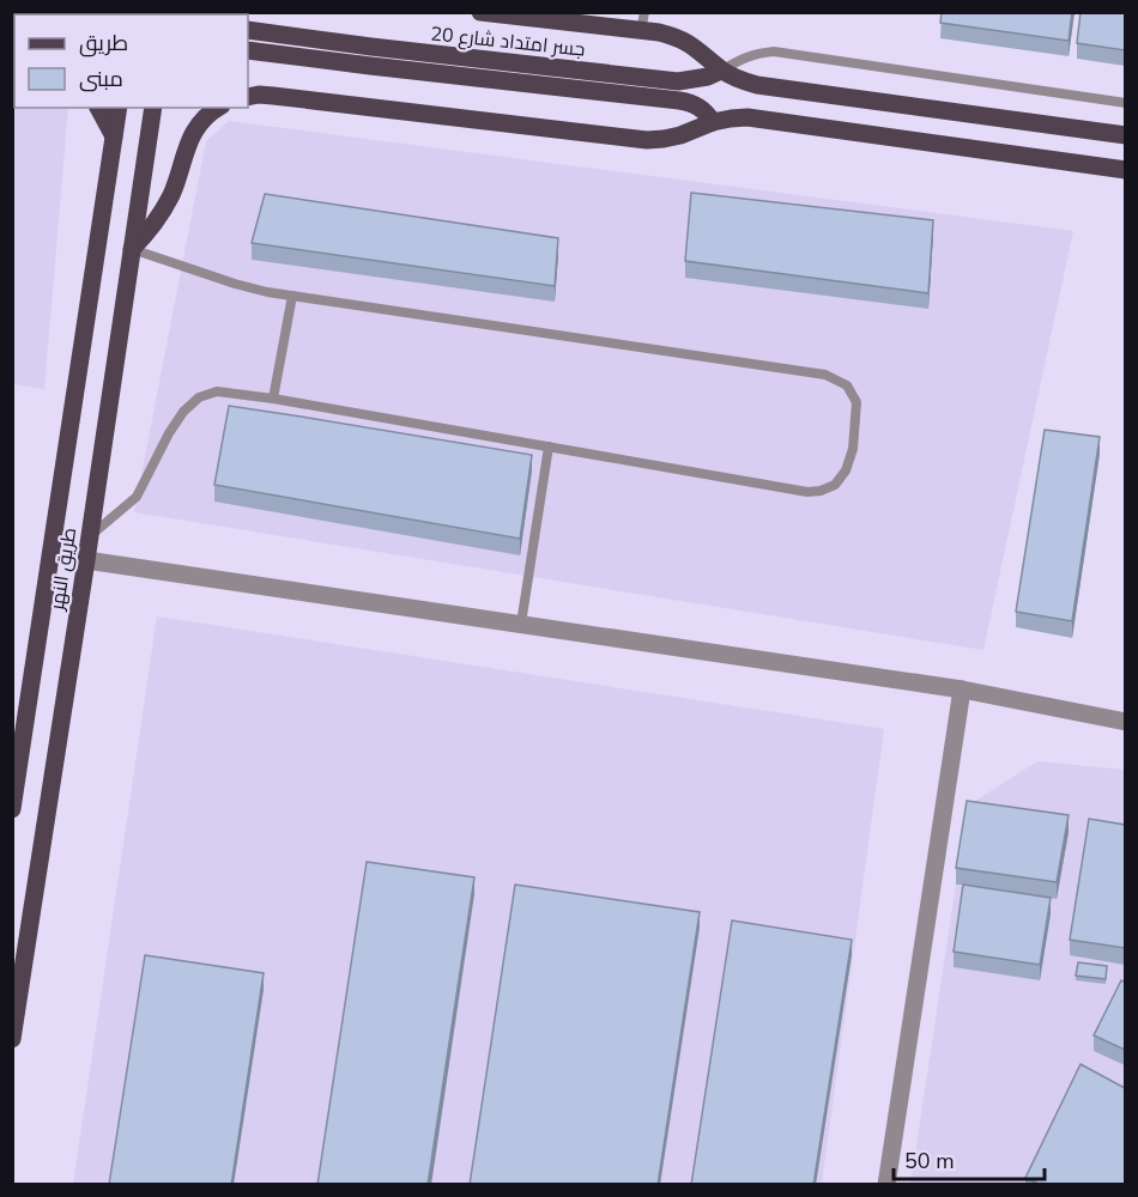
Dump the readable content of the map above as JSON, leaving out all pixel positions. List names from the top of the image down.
{
  "streets": {
    "main road": ["جسر امتداد شارع 20", "طريق النهر"]
  },
  "legend": ["طريق", "مبنى"],
  "scale_bar": "50 m"
}
